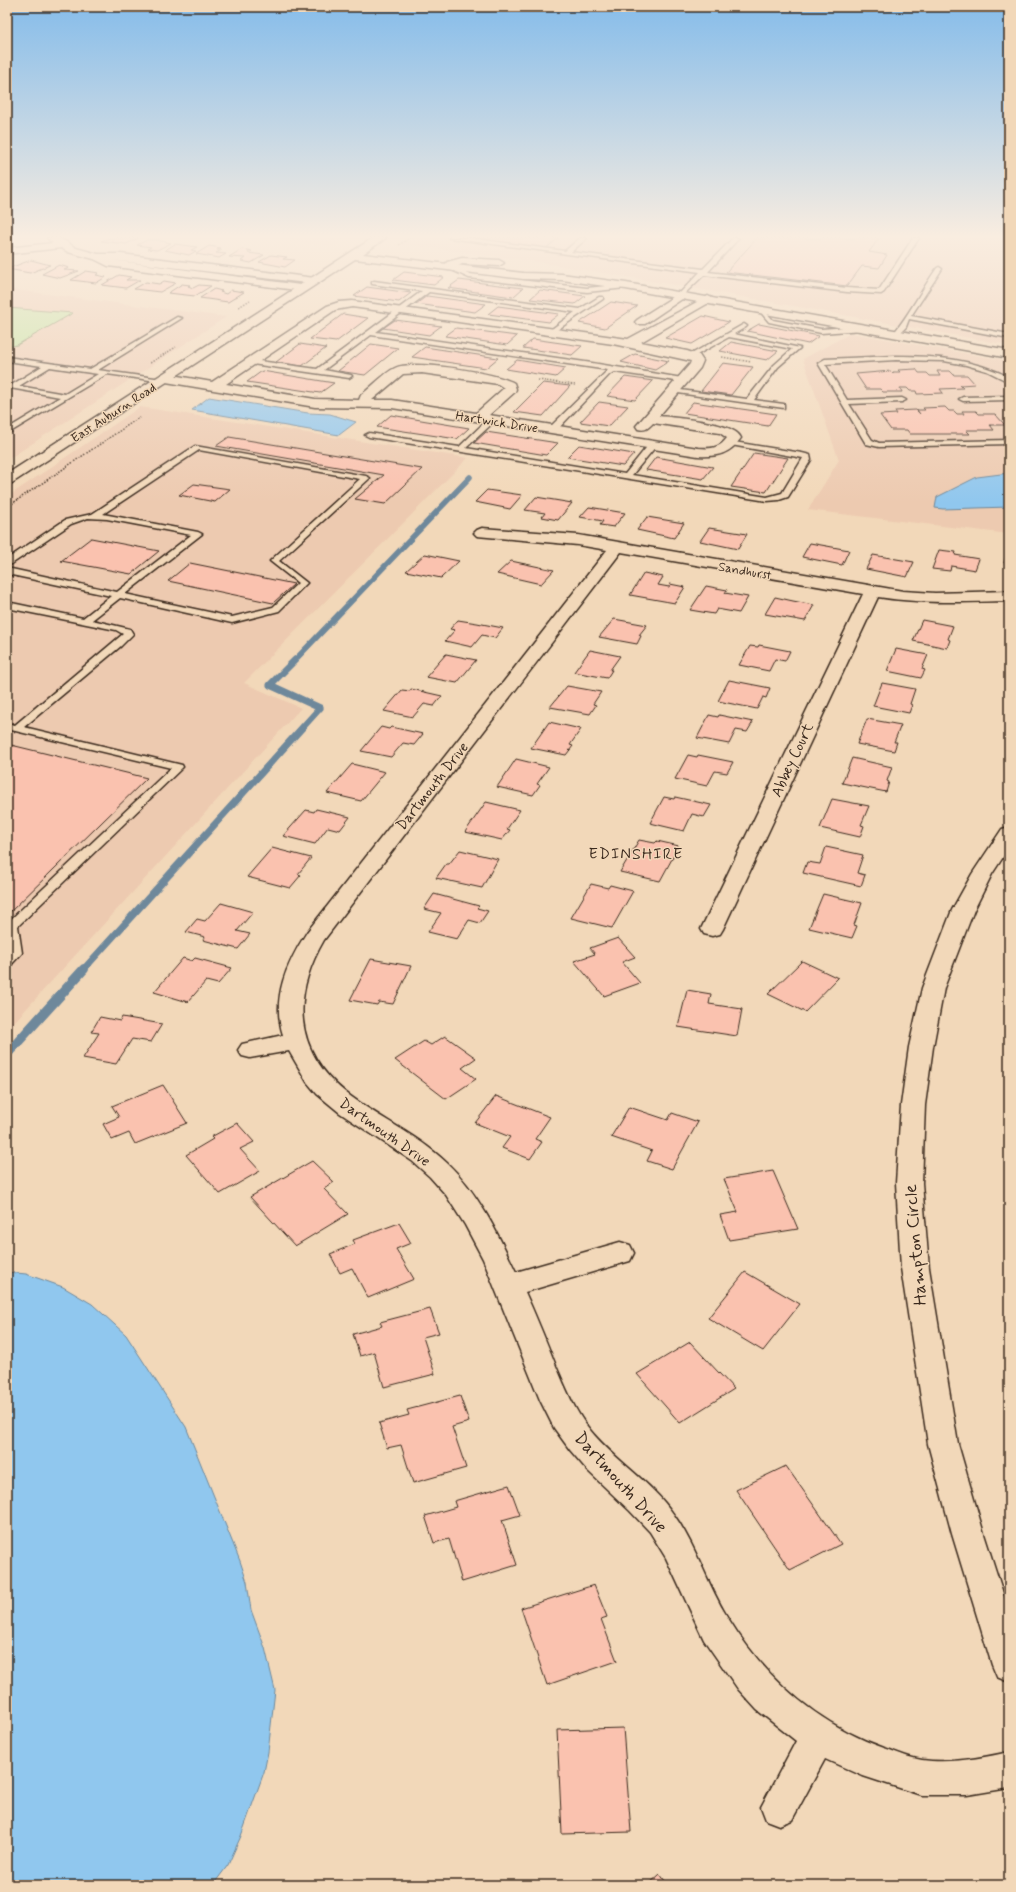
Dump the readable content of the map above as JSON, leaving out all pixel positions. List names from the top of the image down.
{
  "streets": {
    "street": [
      "East Auburn Road",
      "Hartwick Drive",
      "Sandhurst",
      "Abbey Court",
      "Dartmouth Drive",
      "Hampton Circle"
    ]
  },
  "crossings": [
    ["East Auburn Road", "Hartwick Drive"],
    ["Sandhurst", "Abbey Court"],
    ["Sandhurst", "Dartmouth Drive"]
  ],
  "districts": ["EDINSHIRE"]
}
